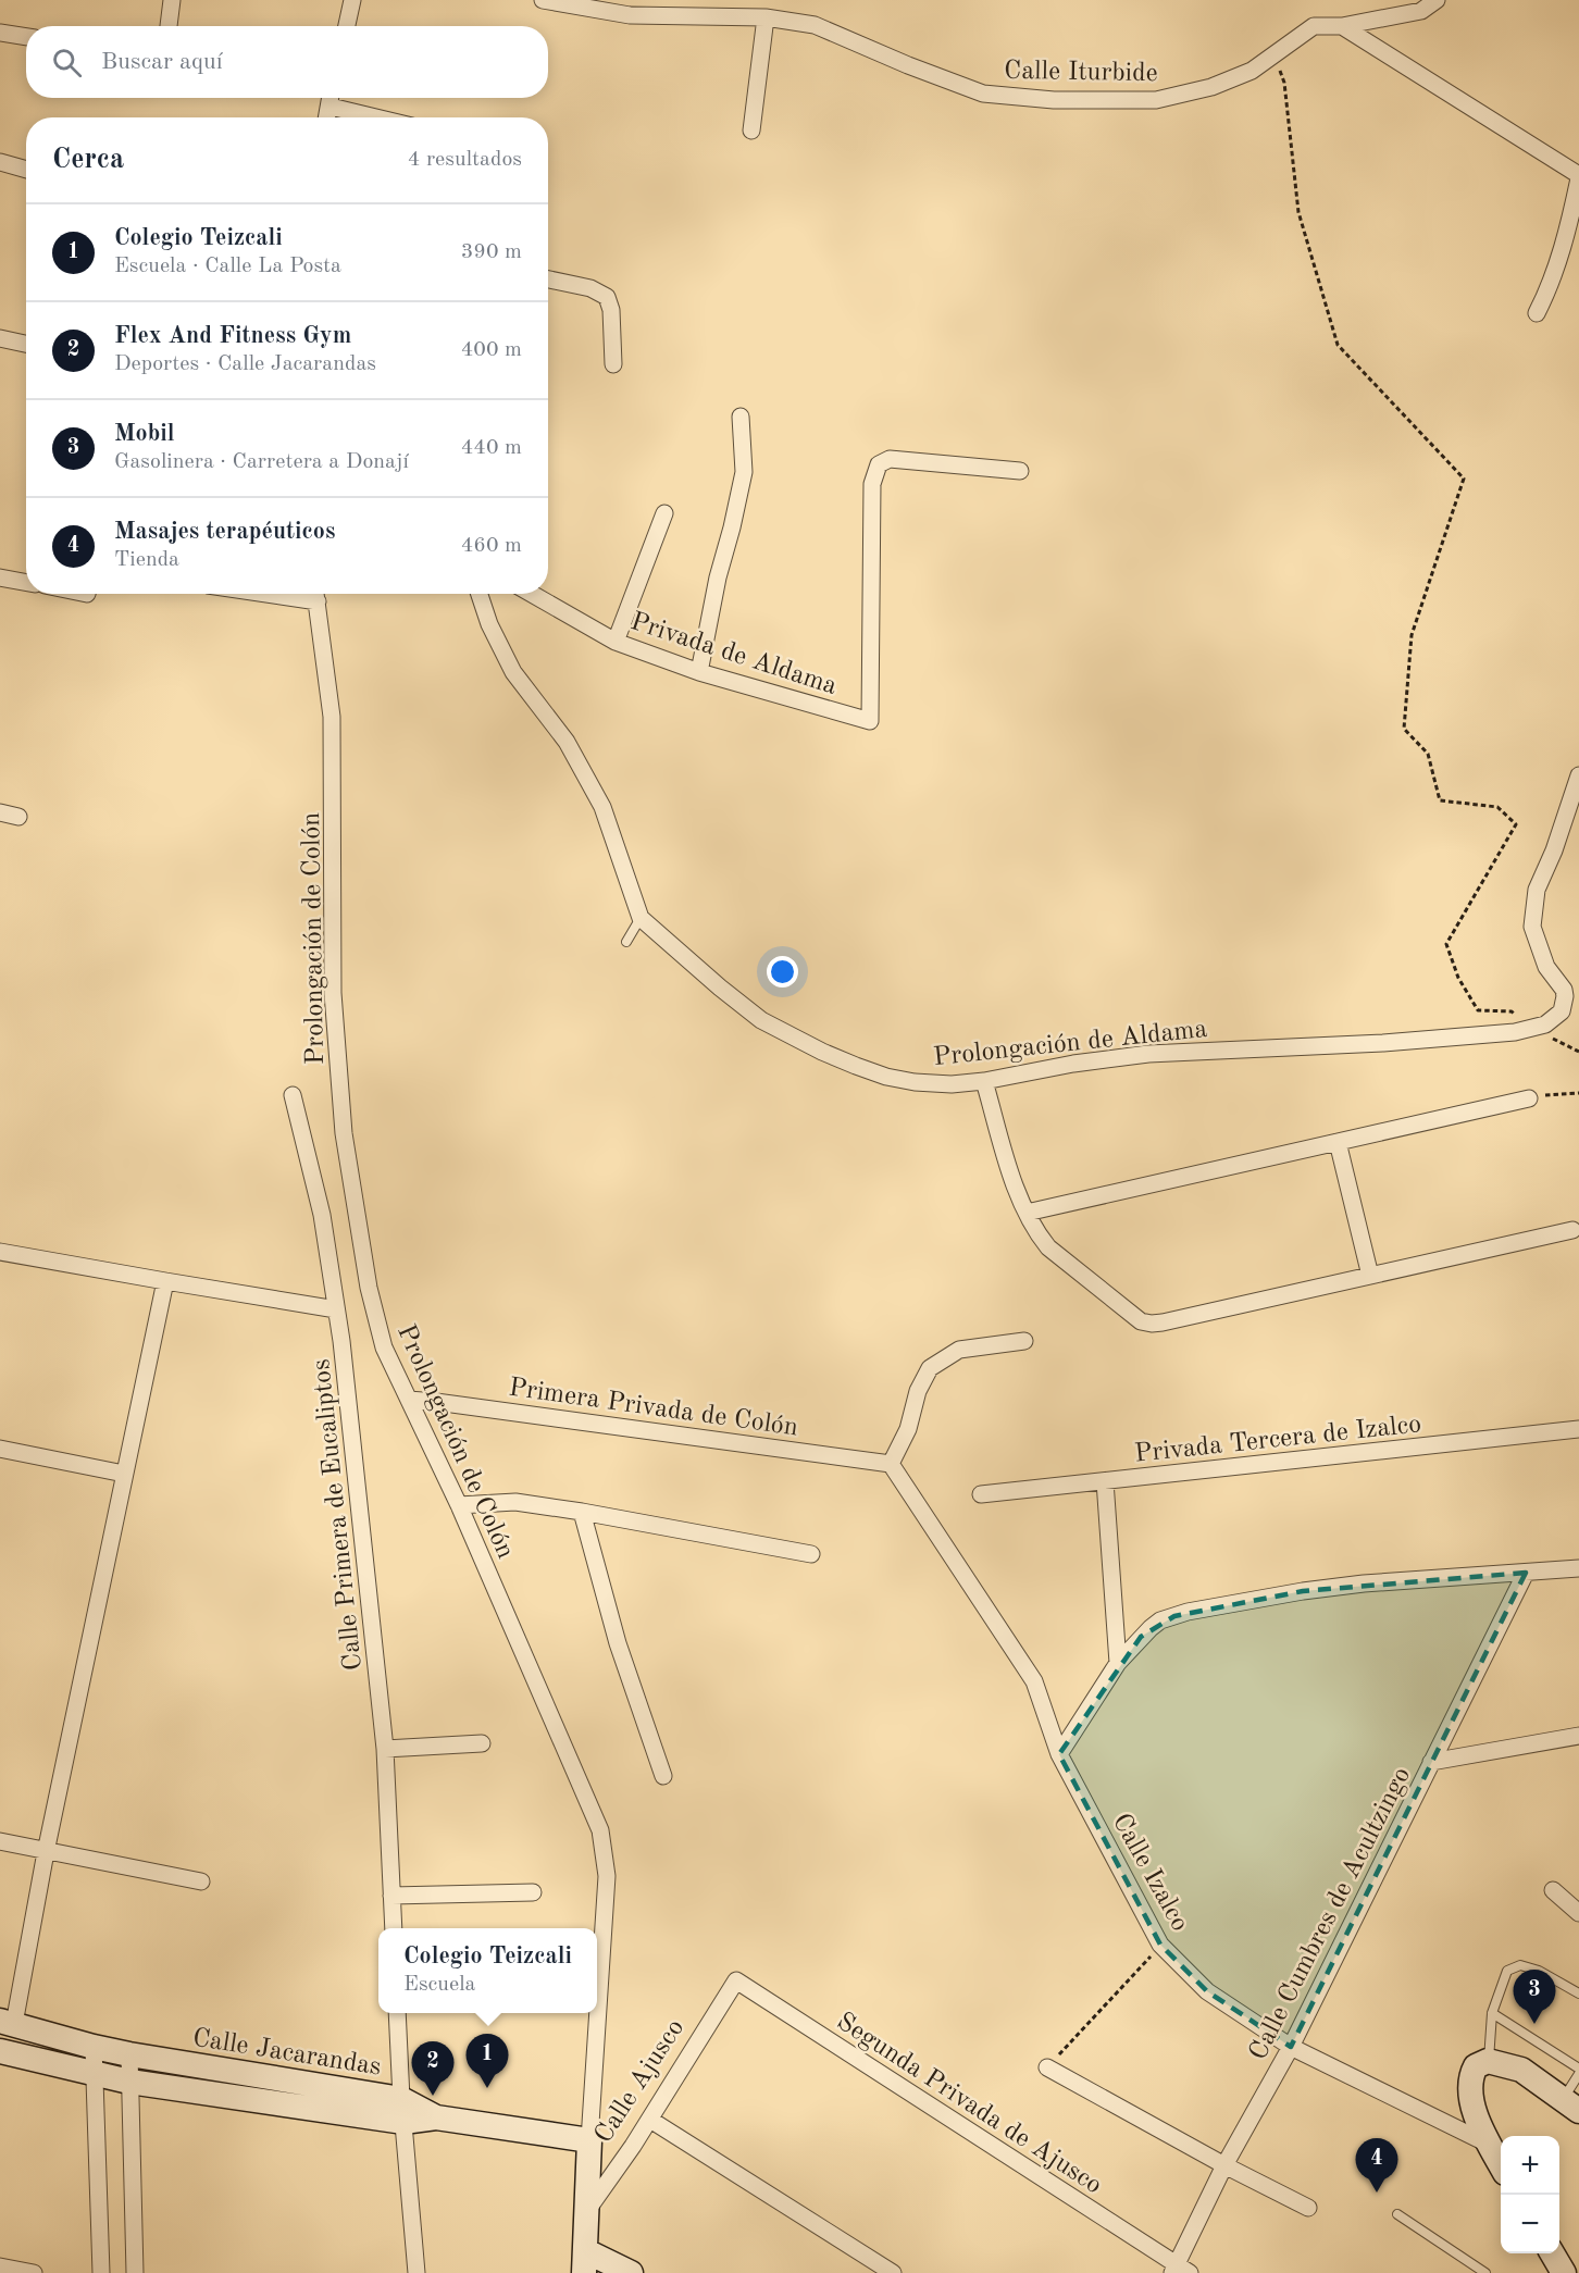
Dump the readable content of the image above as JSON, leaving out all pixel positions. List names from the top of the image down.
{
  "streets": {
    "main road": ["Calle Jacarandas", "Calle Ajusco"],
    "street": [
      "Calle Iturbide",
      "Privada de Aldama",
      "Prolongación de Colón",
      "Prolongación de Aldama",
      "Primera Privada de Colón",
      "Privada Tercera de Izalco",
      "Calle Primera de Eucaliptos",
      "Calle Izalco",
      "Calle Cumbres de Acultzingo",
      "Segunda Privada de Ajusco"
    ]
  },
  "crossings": [
    ["Prolongación de Colón", "Primera Privada de Colón"],
    ["Prolongación de Colón", "Calle Jacarandas"],
    ["Prolongación de Colón", "Calle Ajusco"],
    ["Primera Privada de Colón", "Calle Izalco"],
    ["Calle Izalco", "Calle Cumbres de Acultzingo"],
    ["Calle Cumbres de Acultzingo", "Segunda Privada de Ajusco"],
    ["Calle Jacarandas", "Calle Ajusco"],
    ["Calle Ajusco", "Segunda Privada de Ajusco"]
  ],
  "page": {
    "search": "Buscar aquí",
    "heading": ["Cerca", "4 resultados"],
    "list": [
      {
        "mark": "1",
        "name": "Colegio Teizcali",
        "note": "Escuela · Calle La Posta",
        "value": "390 m"
      },
      {
        "mark": "2",
        "name": "Flex And Fitness Gym",
        "note": "Deportes · Calle Jacarandas",
        "value": "400 m"
      },
      {
        "mark": "3",
        "name": "Mobil",
        "note": "Gasolinera · Carretera a Donají",
        "value": "440 m"
      },
      {
        "mark": "4",
        "name": "Masajes terapéuticos",
        "note": "Tienda",
        "value": "460 m"
      }
    ],
    "popup": ["Colegio Teizcali", "Escuela"],
    "pins": [
      "3",
      "1",
      "2",
      "4"
    ],
    "map_buttons": ["+", "−"]
  }
}
